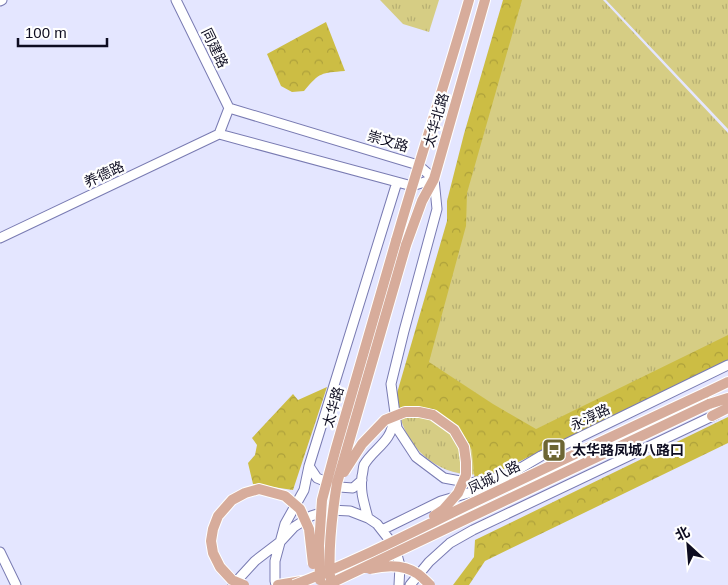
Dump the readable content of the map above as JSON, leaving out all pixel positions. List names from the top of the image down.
{
  "streets": {
    "main road": ["太华北路", "太华路", "凤城八路"],
    "street": [
      "同建路",
      "崇文路",
      "养德路",
      "永淳路"
    ]
  },
  "crossings": [
    ["同建路", "崇文路"],
    ["太华北路", "崇文路"],
    ["太华北路", "太华路"],
    ["太华路", "凤城八路"]
  ],
  "places": {
    "bus stop": ["太华路凤城八路口"]
  },
  "scale_bar": "100 m",
  "north": "top left"
}
